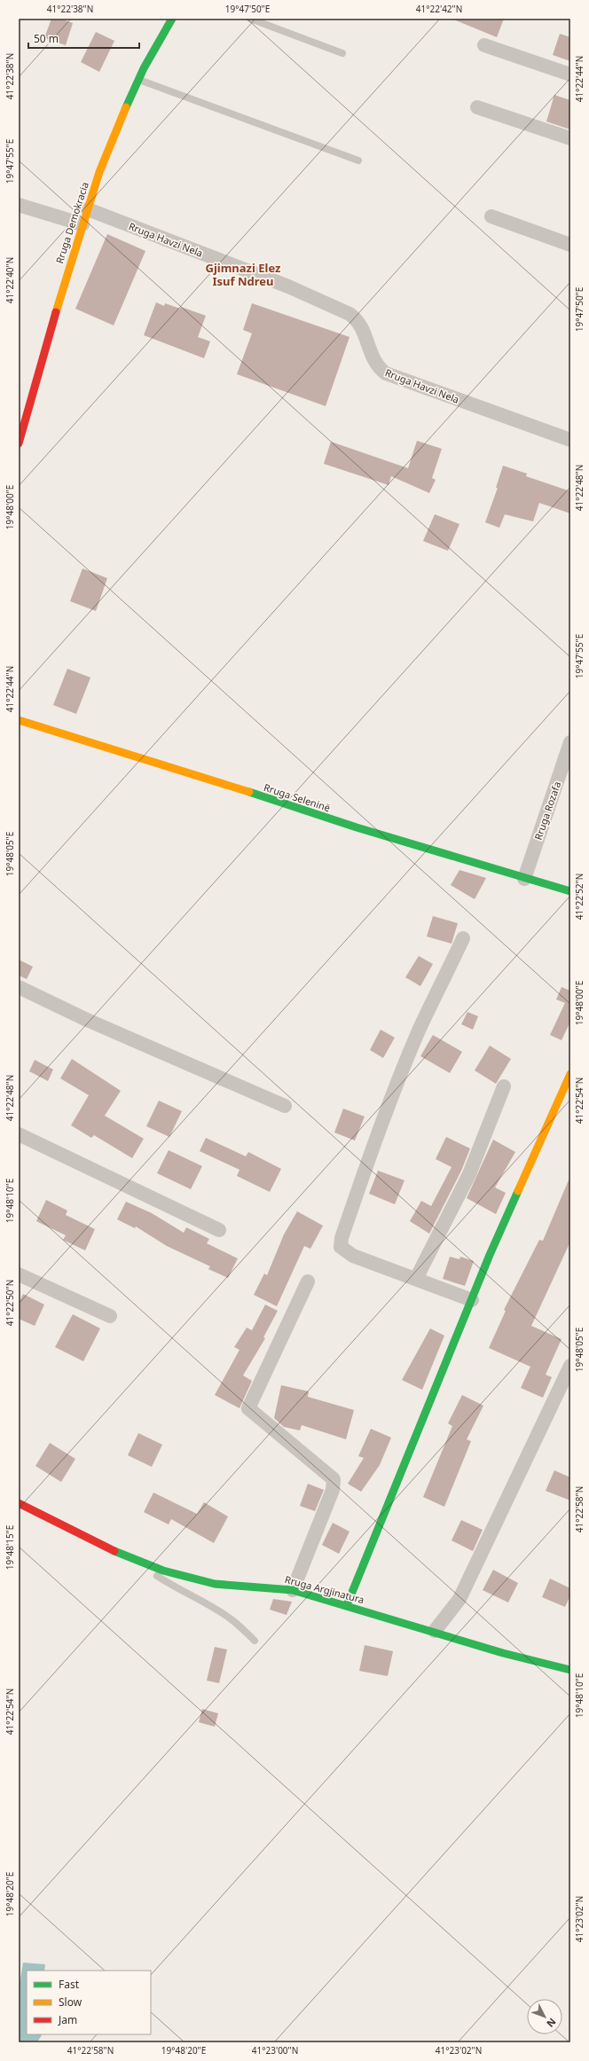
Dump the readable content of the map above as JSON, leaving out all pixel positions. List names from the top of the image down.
{
  "streets": {
    "street": [
      "Rruga Demokracia",
      "Rruga Havzi Nela",
      "Rruga Seleninë",
      "Rruga Rozafa",
      "Rruga Argjinatura"
    ]
  },
  "crossings": [
    ["Rruga Demokracia", "Rruga Havzi Nela"],
    ["Rruga Seleninë", "Rruga Rozafa"]
  ],
  "districts": ["Gjimnazi Elez Isuf Ndreu"],
  "legend": ["Fast", "Slow", "Jam"],
  "scale_bar": "50 m",
  "north": "bottom right",
  "coordinates": [
    "41°22'38\"N",
    "19°47'50\"E",
    "41°22'42\"N",
    "41°22'44\"N",
    "19°47'55\"E",
    "41°22'40\"N",
    "41°22'48\"N",
    "19°48'00\"E",
    "19°48'05\"E",
    "41°22'52\"N",
    "41°22'54\"N",
    "19°48'10\"E",
    "41°22'50\"N",
    "41°22'58\"N",
    "19°48'15\"E",
    "19°48'20\"E",
    "41°23'02\"N",
    "41°23'00\"N"
  ]
}
